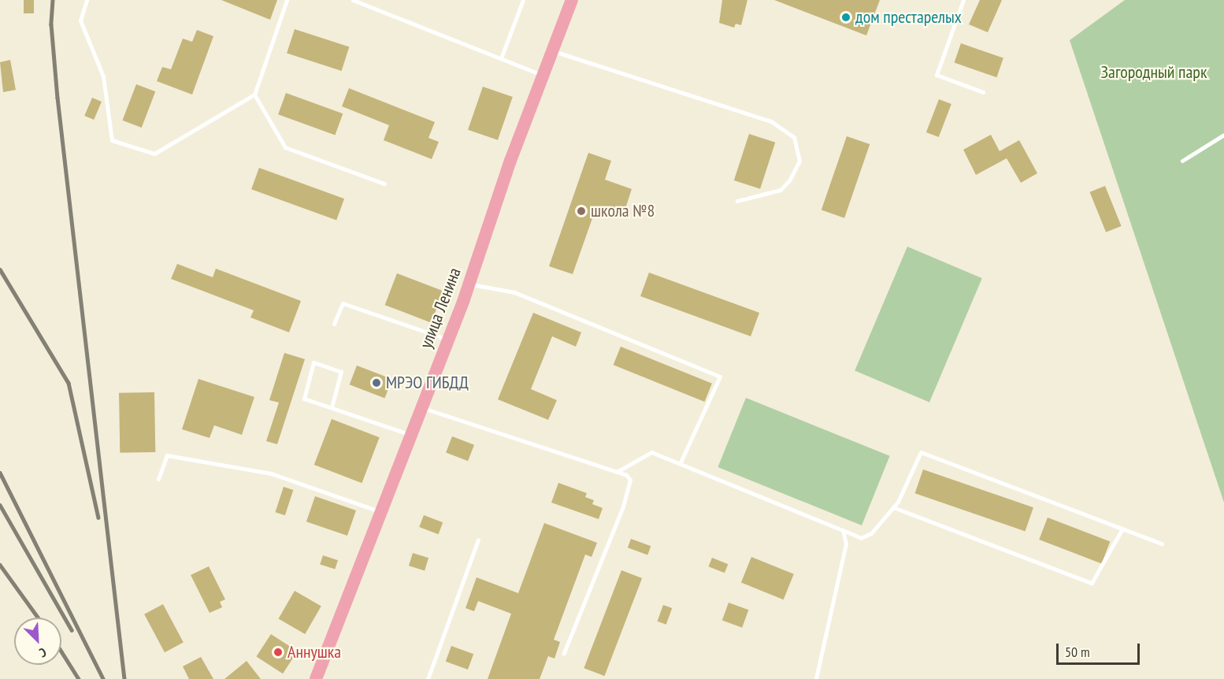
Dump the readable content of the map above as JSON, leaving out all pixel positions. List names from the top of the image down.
{
  "streets": {
    "main road": ["улица Ленина"]
  },
  "parks": ["Загородный парк"],
  "places": [
    "дом престарелых",
    "школа №8",
    "МРЭО ГИБДД",
    "Аннушка"
  ],
  "scale_bar": "50 m",
  "north": "bottom right"
}
